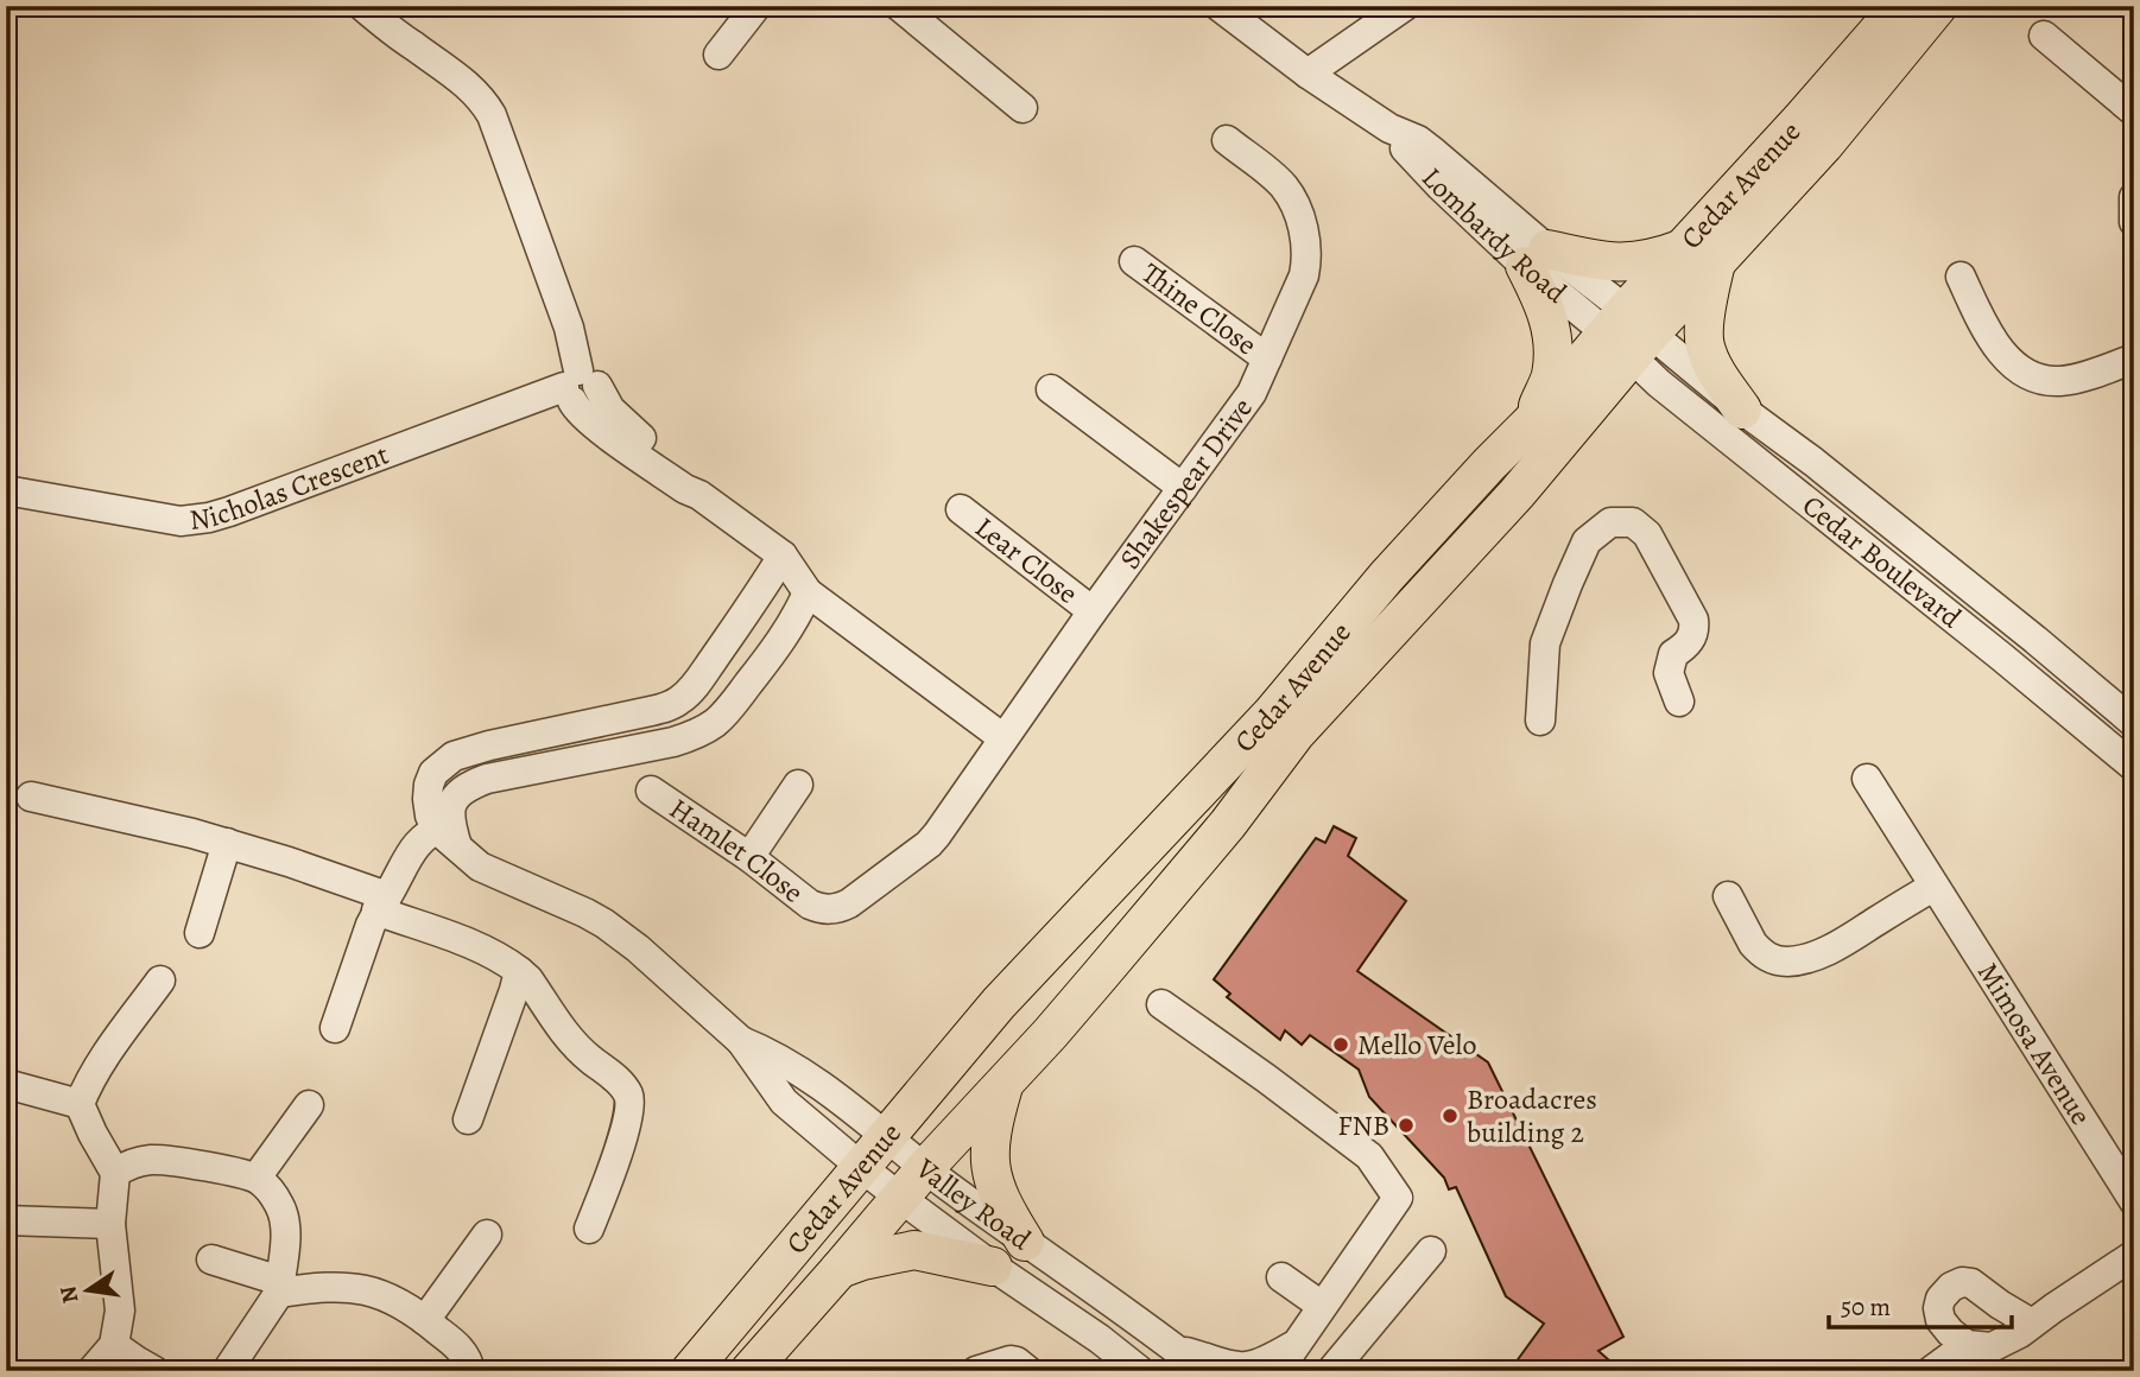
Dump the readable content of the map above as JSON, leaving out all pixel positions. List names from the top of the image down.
{
  "streets": {
    "main road": ["Cedar Avenue"],
    "street": [
      "Lombardy Road",
      "Thine Close",
      "Shakespear Drive",
      "Nicholas Crescent",
      "Lear Close",
      "Cedar Boulevard",
      "Hamlet Close",
      "Mimosa Avenue",
      "Valley Road"
    ]
  },
  "crossings": [
    ["Cedar Avenue", "Lombardy Road"],
    ["Cedar Avenue", "Cedar Boulevard"],
    ["Cedar Avenue", "Valley Road"],
    ["Lombardy Road", "Cedar Boulevard"],
    ["Thine Close", "Shakespear Drive"],
    ["Shakespear Drive", "Lear Close"],
    ["Shakespear Drive", "Hamlet Close"]
  ],
  "places": ["Mello Velo", "Broadacres building 2", "FNB"],
  "scale_bar": "50 m",
  "north": "left"
}
